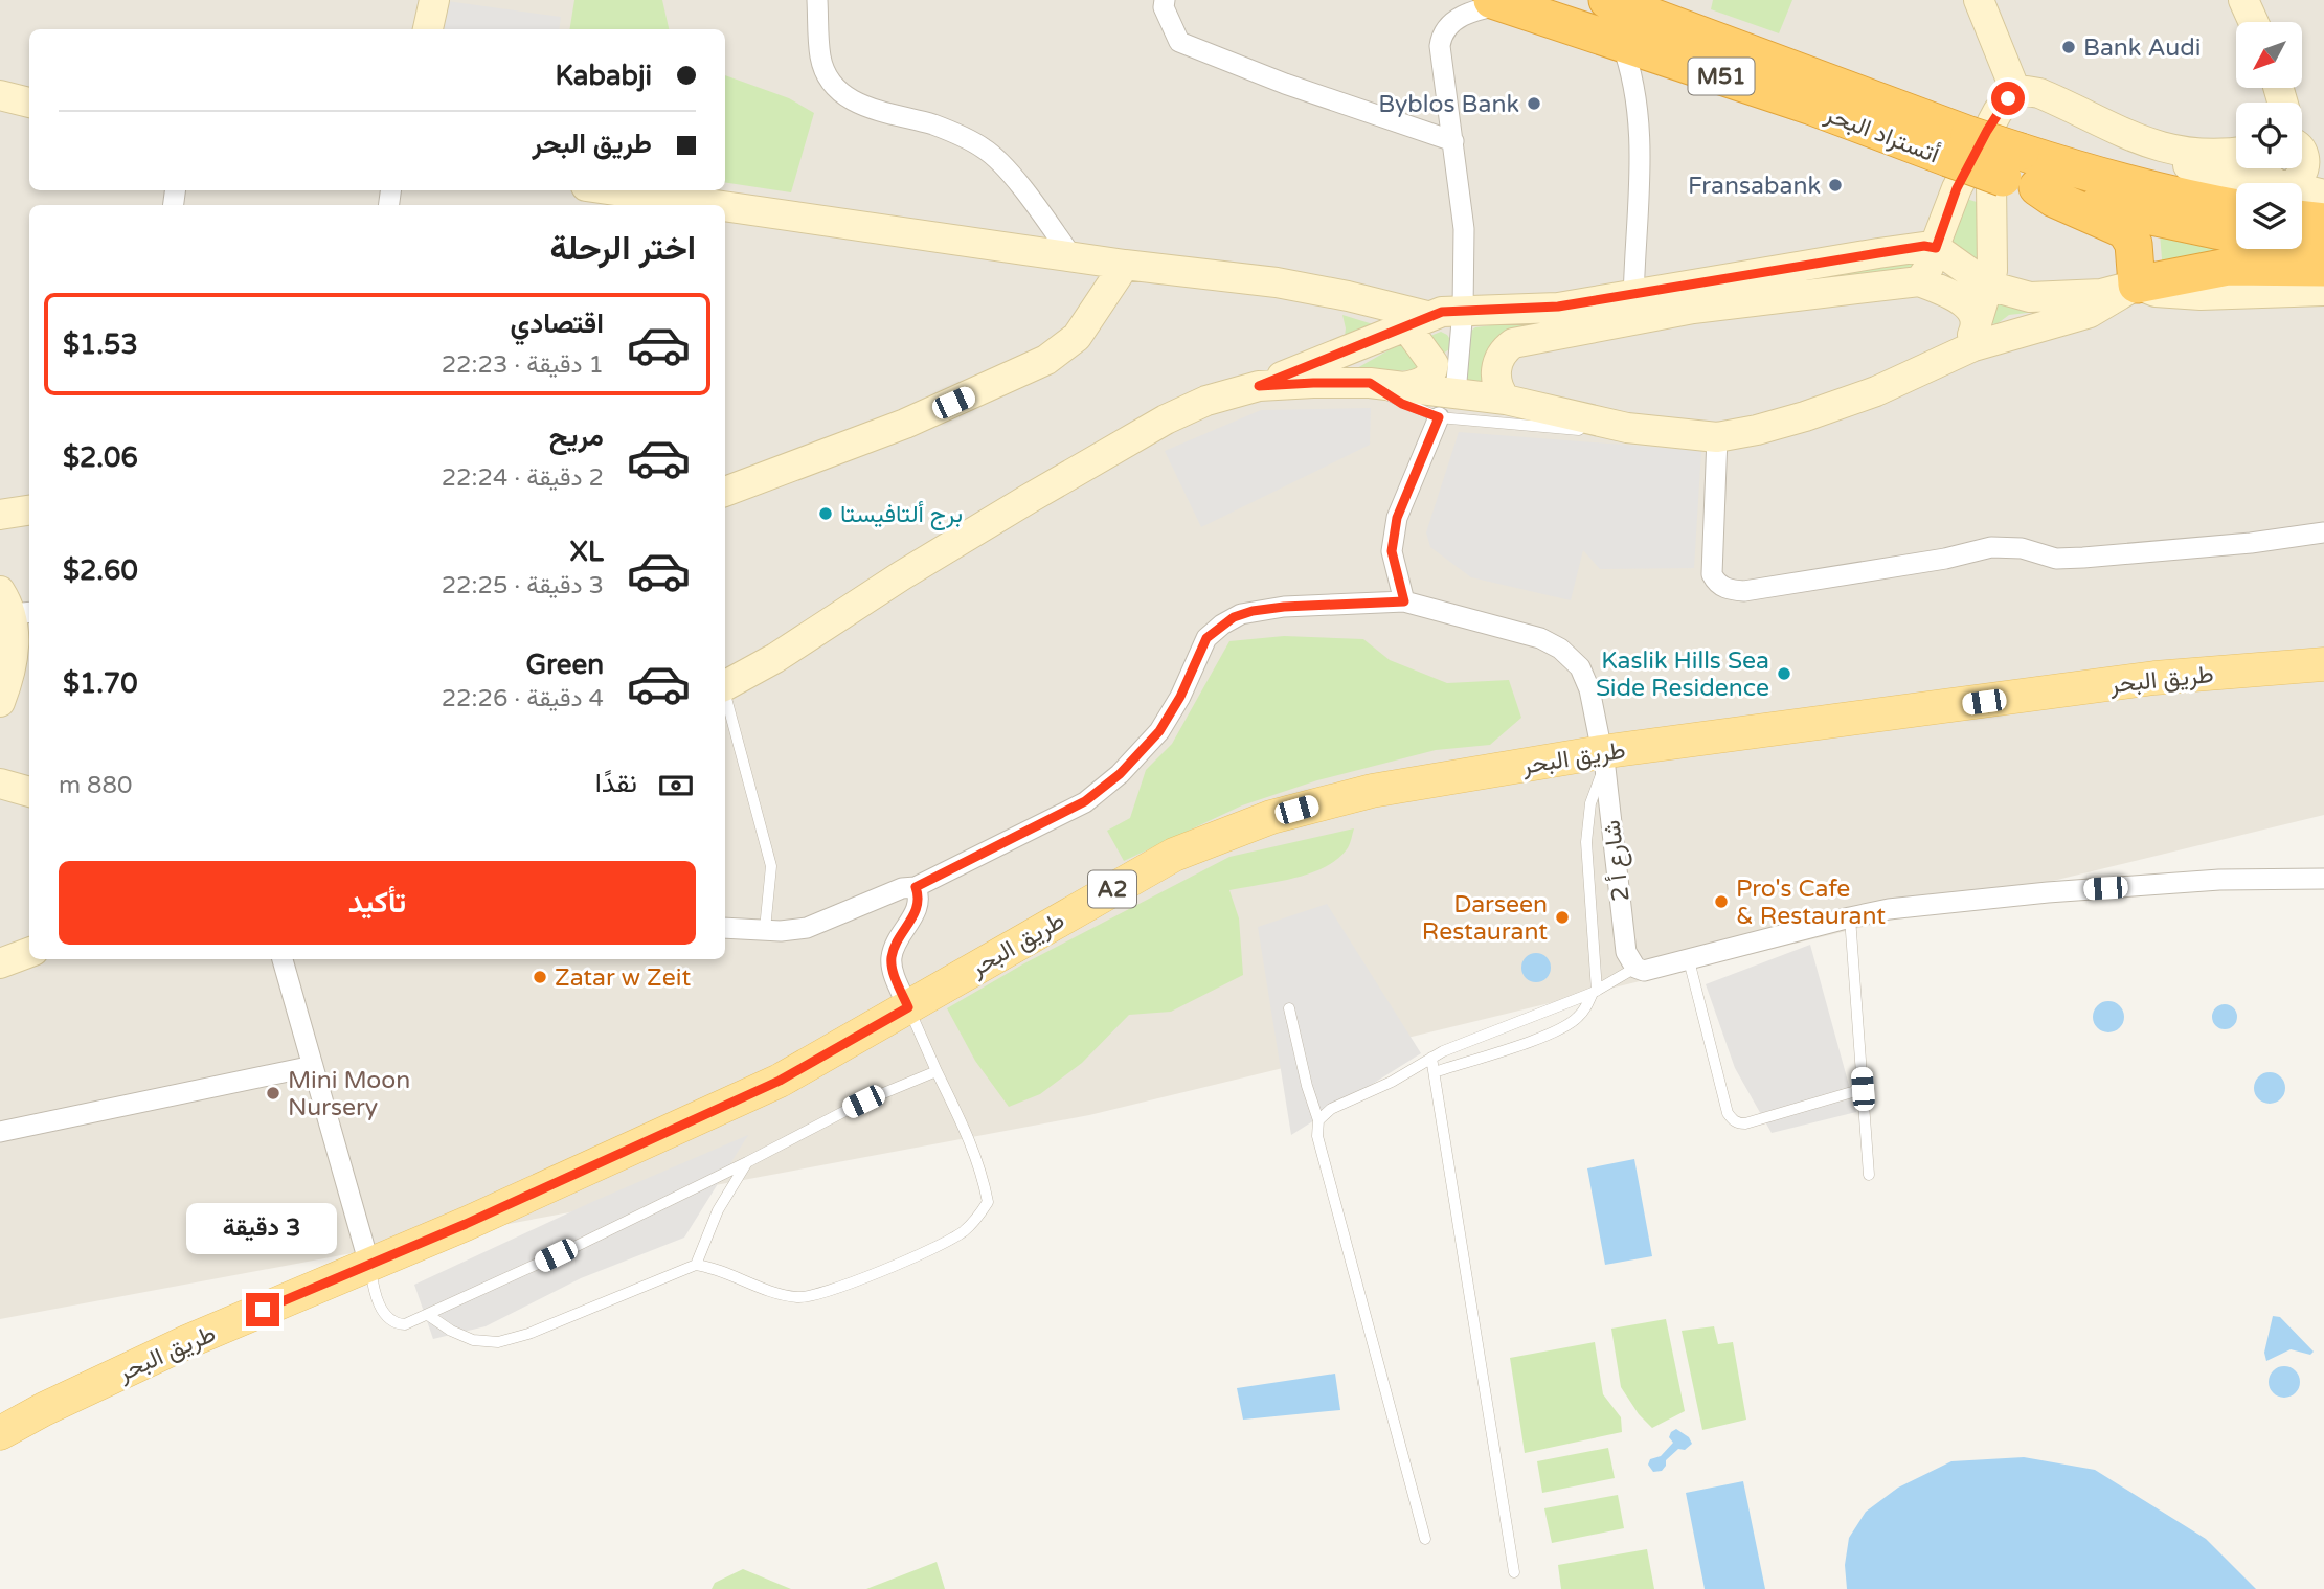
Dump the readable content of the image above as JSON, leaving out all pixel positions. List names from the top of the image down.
{
  "streets": {
    "highway": ["M51", "أتستراد البحر"],
    "main road": ["طريق البحر", "A2"],
    "street": ["شارع أ 2"]
  },
  "crossings": [
    ["طريق البحر", "شارع أ 2"]
  ],
  "places": [
    "Bank Audi",
    "Byblos Bank",
    "Fransabank",
    "برج ألتافيستا",
    "Kaslik Hills Sea Side Residence",
    "Pro's Cafe & Restaurant",
    "Darseen Restaurant",
    "Zatar w Zeit",
    "Mini Moon Nursery"
  ],
  "north": "bottom left",
  "page": {
    "banner": ["Kababji", "طريق البحر"],
    "heading": "اختر الرحلة",
    "list": [
      {
        "name": "اقتصادي",
        "note": "1 دقيقة · 22:23",
        "value": "$1.53"
      },
      {
        "name": "مريح",
        "note": "2 دقيقة · 22:24",
        "value": "$2.06"
      },
      {
        "name": "XL",
        "note": "3 دقيقة · 22:25",
        "value": "$2.60"
      },
      {
        "name": "Green",
        "note": "4 دقيقة · 22:26",
        "value": "$1.70"
      }
    ],
    "pay": ["نقدًا", "880 m"],
    "buttons": "تأكيد",
    "bubble": "3 دقيقة"
  }
}
